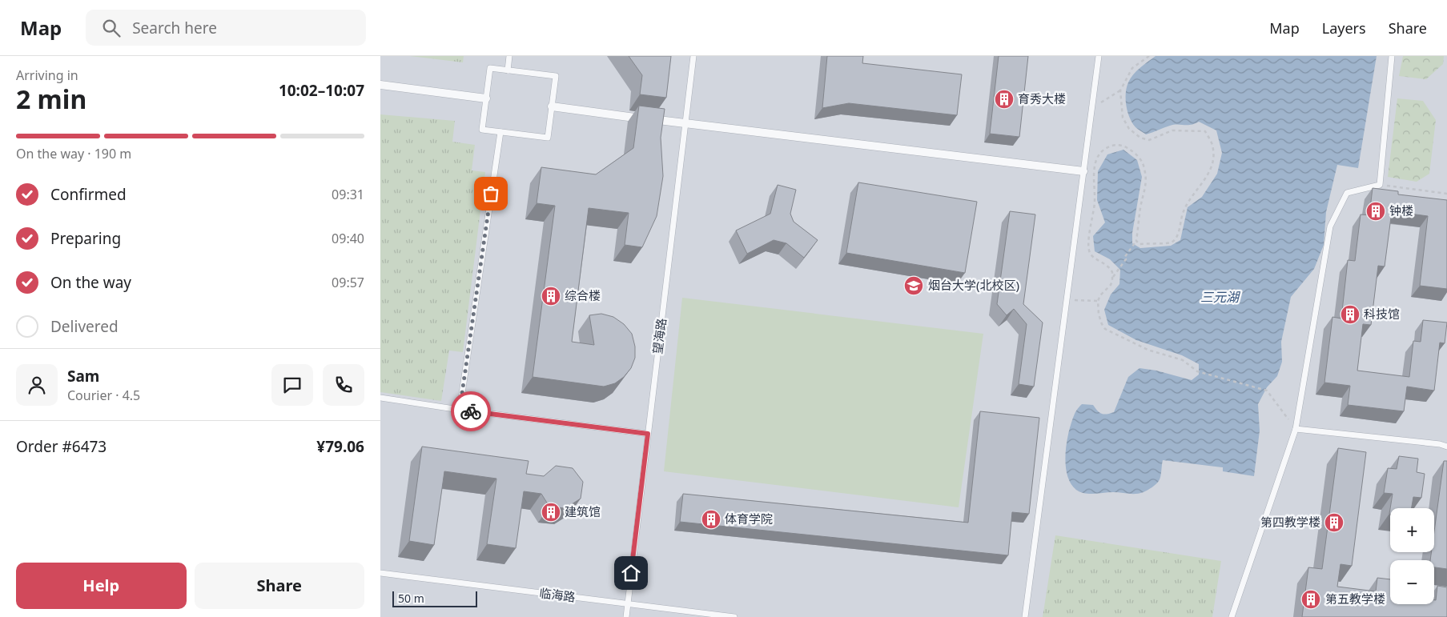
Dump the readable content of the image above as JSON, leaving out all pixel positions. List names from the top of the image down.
{
  "streets": {
    "lane": ["望海路", "临海路"]
  },
  "crossings": [
    ["望海路", "临海路"]
  ],
  "water": ["三元湖"],
  "places": {
    "building": [
      "育秀大楼",
      "钟楼",
      "综合楼",
      "科技馆",
      "建筑馆",
      "体育学院",
      "第四教学楼",
      "第五教学楼"
    ],
    "school or university": ["烟台大学(北校区)"]
  },
  "scale_bar": "50 m",
  "page": {
    "header": "Map",
    "search": "Search here",
    "nav": ["Map", "Layers", "Share"],
    "heading": ["2 min", "Arriving in", "10:02–10:07"],
    "panel": [
      "Sam",
      "Courier · 4.5",
      "Order #6473",
      "¥79.06"
    ],
    "bar": "On the way · 190 m",
    "list": [
      ["Confirmed", "09:31"],
      ["Preparing", "09:40"],
      ["On the way", "09:57"],
      "Delivered"
    ],
    "map_buttons": ["+", "−"],
    "buttons": ["Help", "Share"],
    "scale": "50 m"
  }
}
